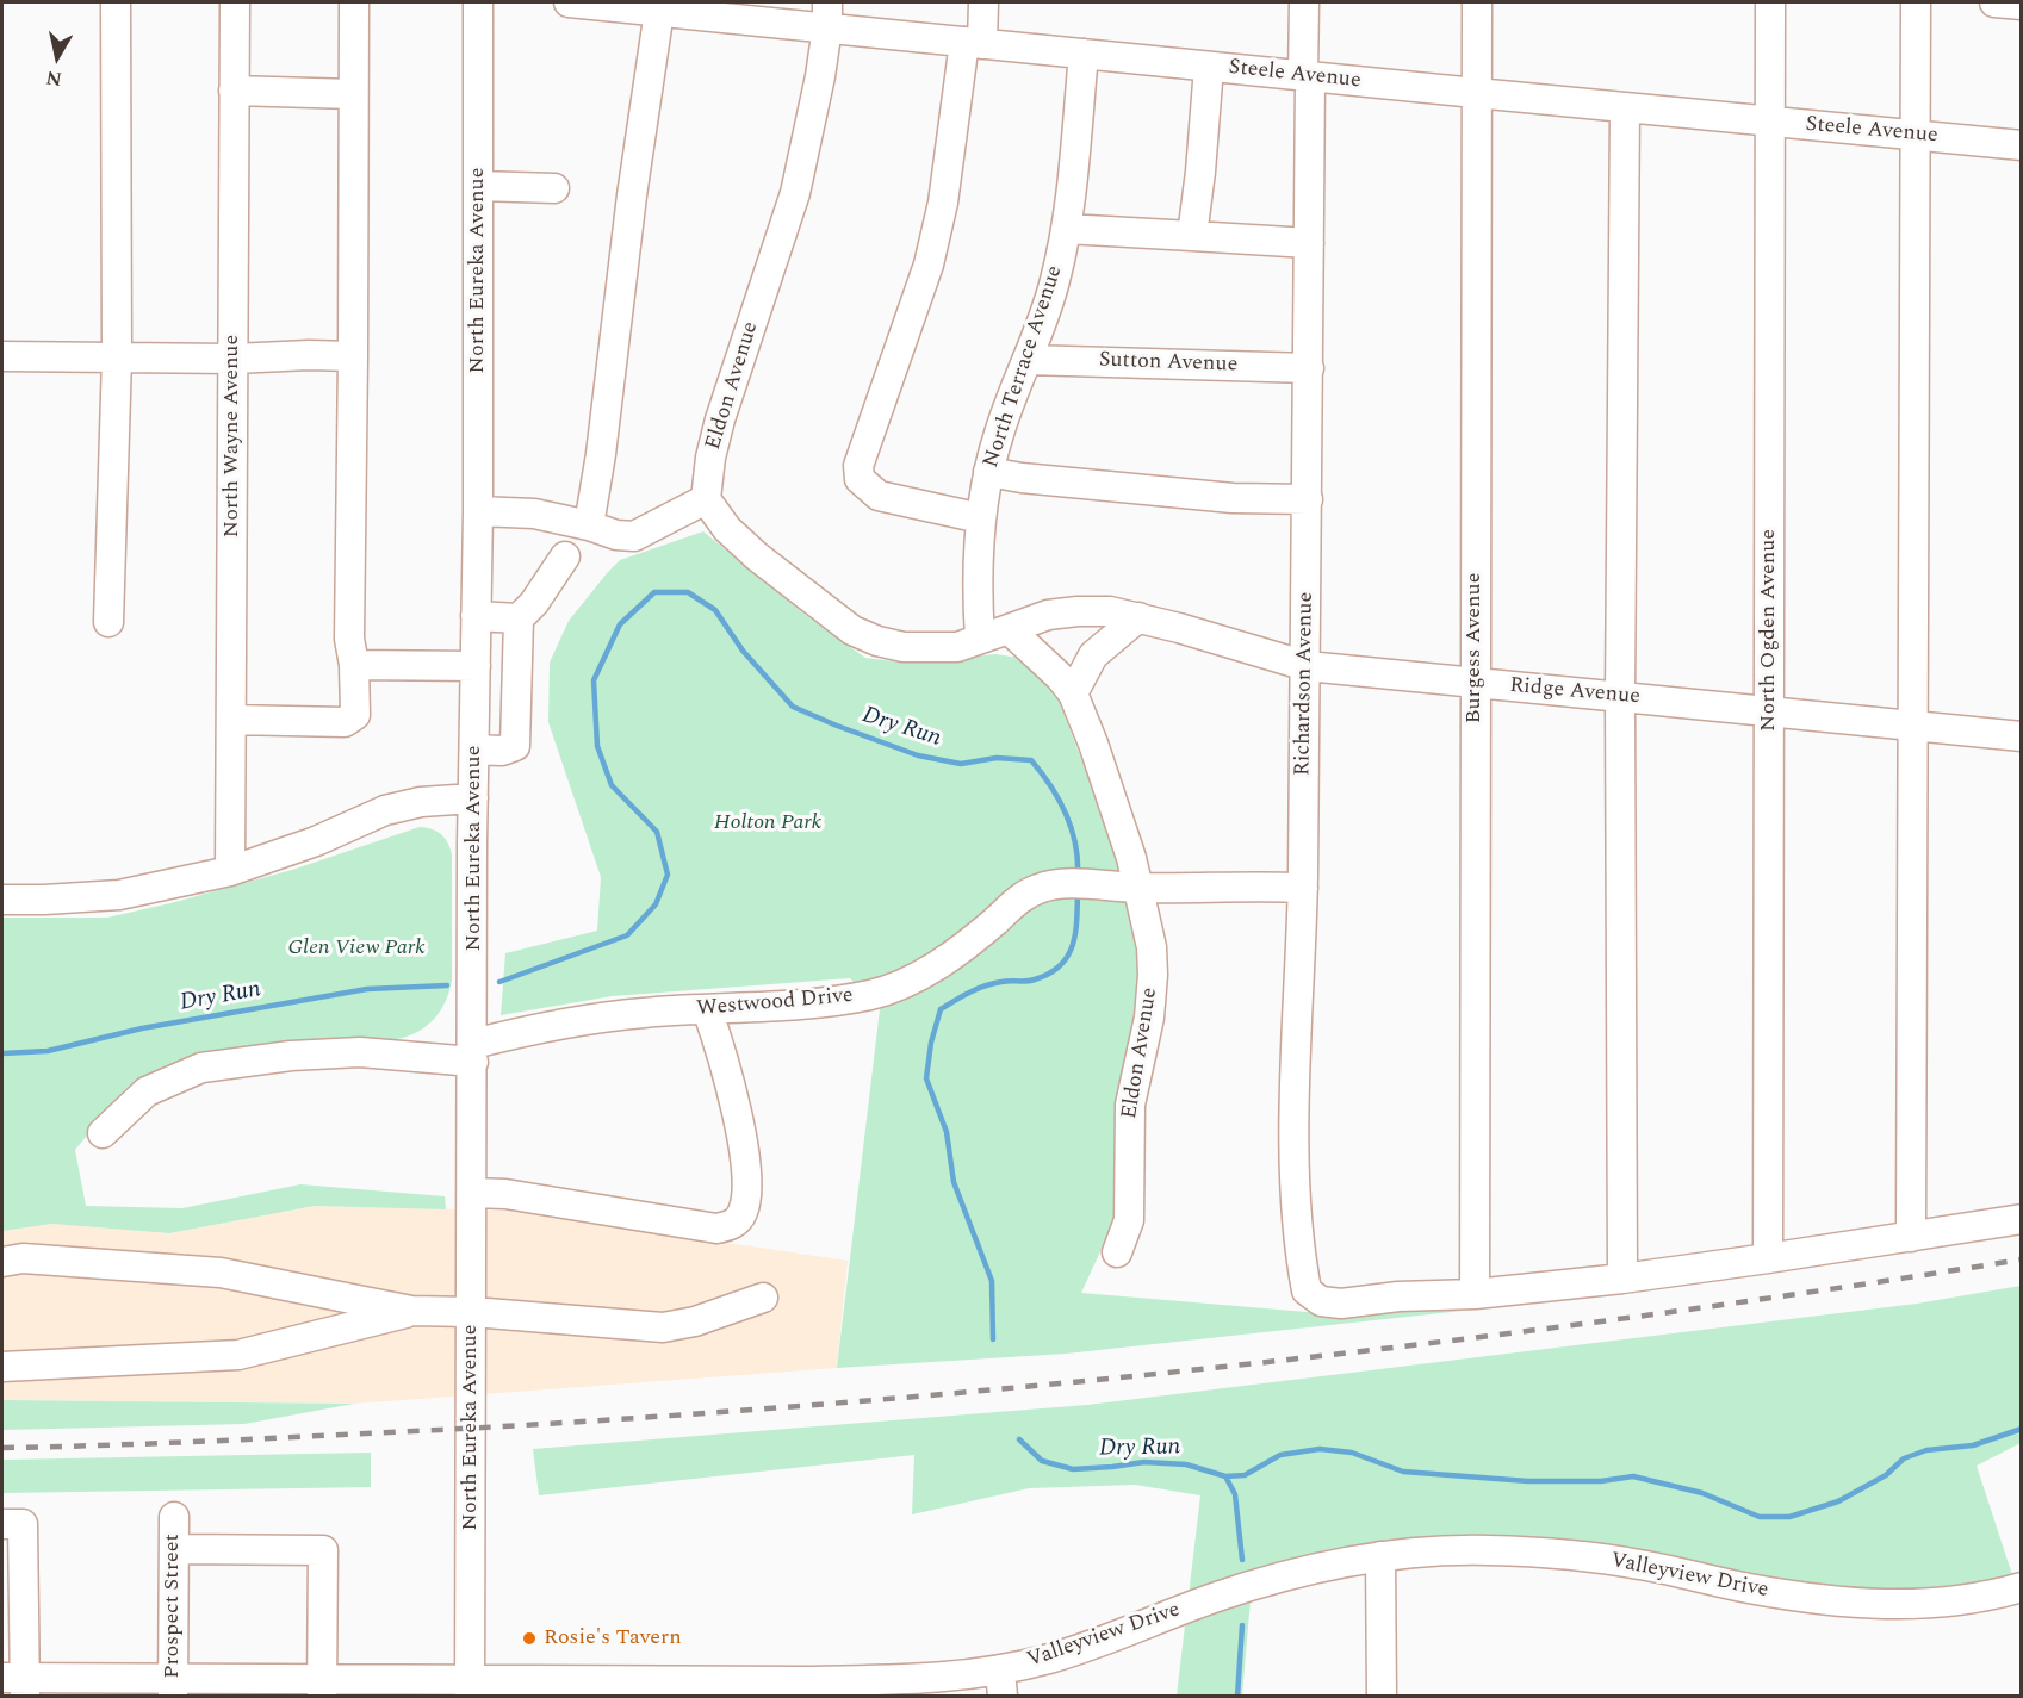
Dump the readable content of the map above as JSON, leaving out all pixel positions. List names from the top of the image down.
{
  "streets": {
    "street": [
      "Steele Avenue",
      "North Eureka Avenue",
      "Sutton Avenue",
      "North Terrace Avenue",
      "Eldon Avenue",
      "North Wayne Avenue",
      "North Ogden Avenue",
      "Burgess Avenue",
      "Richardson Avenue",
      "Ridge Avenue",
      "Westwood Drive",
      "Valleyview Drive",
      "Prospect Street"
    ]
  },
  "crossings": [
    ["Steele Avenue", "North Terrace Avenue"],
    ["Steele Avenue", "Eldon Avenue"],
    ["Steele Avenue", "North Ogden Avenue"],
    ["Steele Avenue", "Burgess Avenue"],
    ["Steele Avenue", "Richardson Avenue"],
    ["North Eureka Avenue", "Westwood Drive"],
    ["North Eureka Avenue", "Valleyview Drive"],
    ["Sutton Avenue", "North Terrace Avenue"],
    ["Sutton Avenue", "Richardson Avenue"],
    ["Eldon Avenue", "Ridge Avenue"],
    ["Eldon Avenue", "Westwood Drive"],
    ["North Ogden Avenue", "Ridge Avenue"],
    ["Burgess Avenue", "Richardson Avenue"],
    ["Burgess Avenue", "Ridge Avenue"],
    ["Richardson Avenue", "Ridge Avenue"],
    ["Richardson Avenue", "Westwood Drive"],
    ["Valleyview Drive", "Prospect Street"]
  ],
  "water": ["Dry Run"],
  "parks": ["Holton Park", "Glen View Park"],
  "places": ["Rosie's Tavern"],
  "north": "bottom"
}
